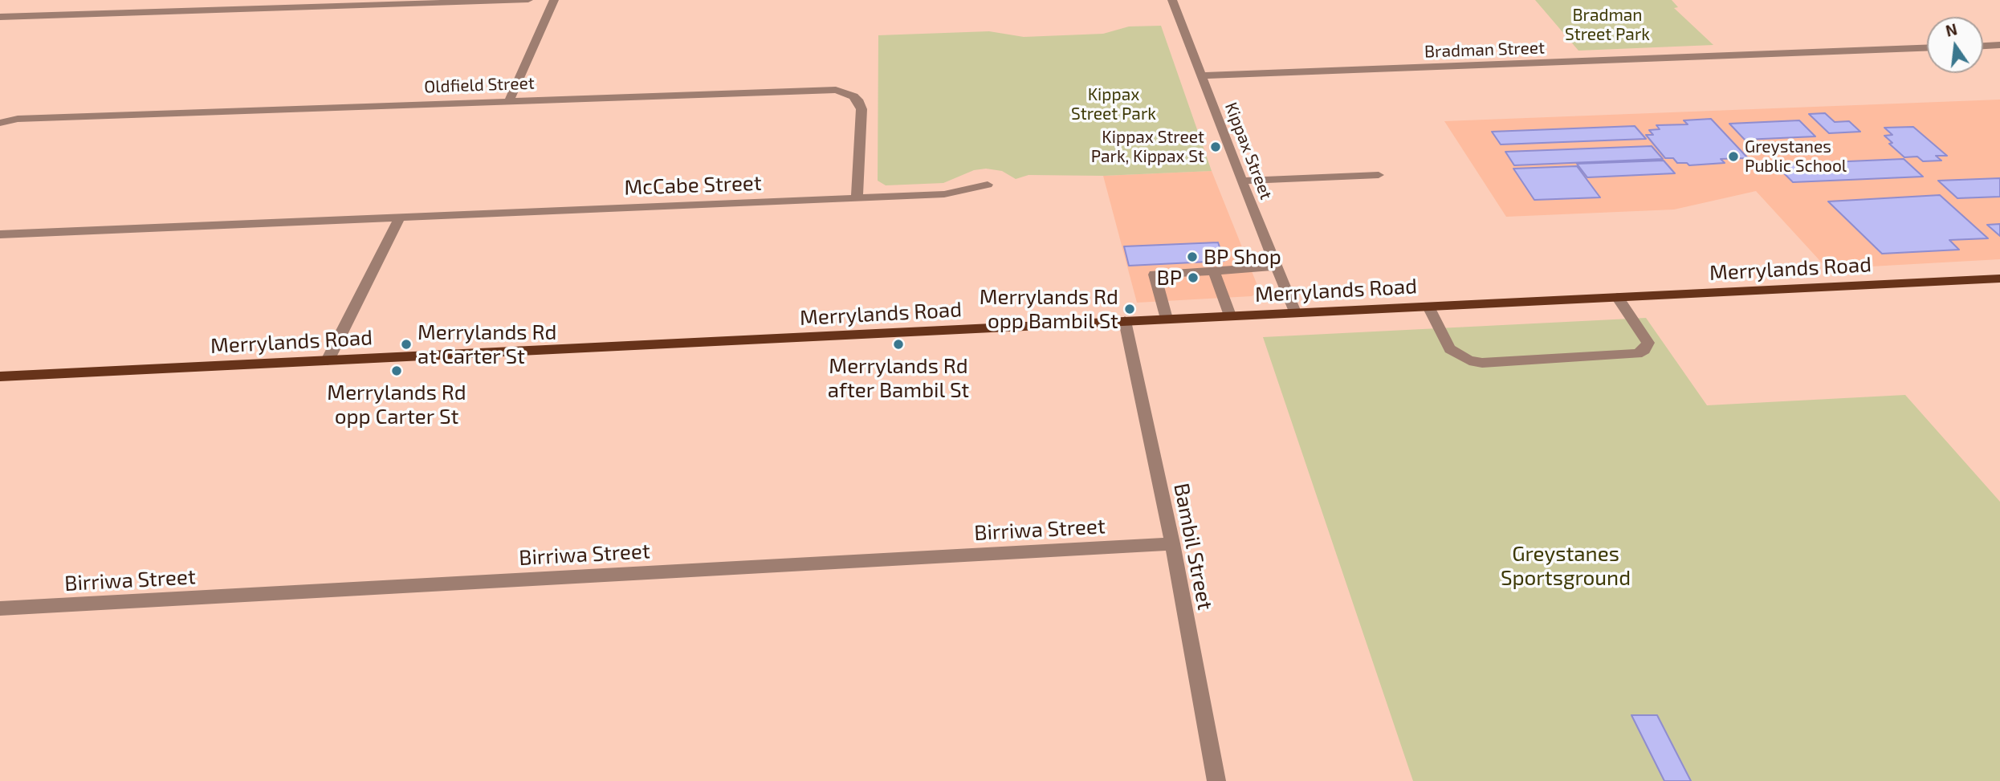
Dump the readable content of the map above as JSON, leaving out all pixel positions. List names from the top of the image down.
{
  "streets": {
    "main road": ["Merrylands Road"],
    "street": [
      "Bradman Street",
      "Oldfield Street",
      "Kippax Street",
      "McCabe Street",
      "Birriwa Street",
      "Bambil Street"
    ]
  },
  "crossings": [
    ["Bradman Street", "Kippax Street"],
    ["Oldfield Street", "McCabe Street"],
    ["Kippax Street", "Merrylands Road"],
    ["Merrylands Road", "Bambil Street"],
    ["Birriwa Street", "Bambil Street"]
  ],
  "parks": ["Bradman Street Park", "Kippax Street Park", "Greystanes Sportsground"],
  "places": [
    "Kippax Street Park, Kippax St",
    "Greystanes Public School",
    "BP Shop",
    "BP",
    "Merrylands Rd opp Bambil St",
    "Merrylands Rd at Carter St",
    "Merrylands Rd after Bambil St",
    "Merrylands Rd opp Carter St"
  ],
  "north": "top"
}
